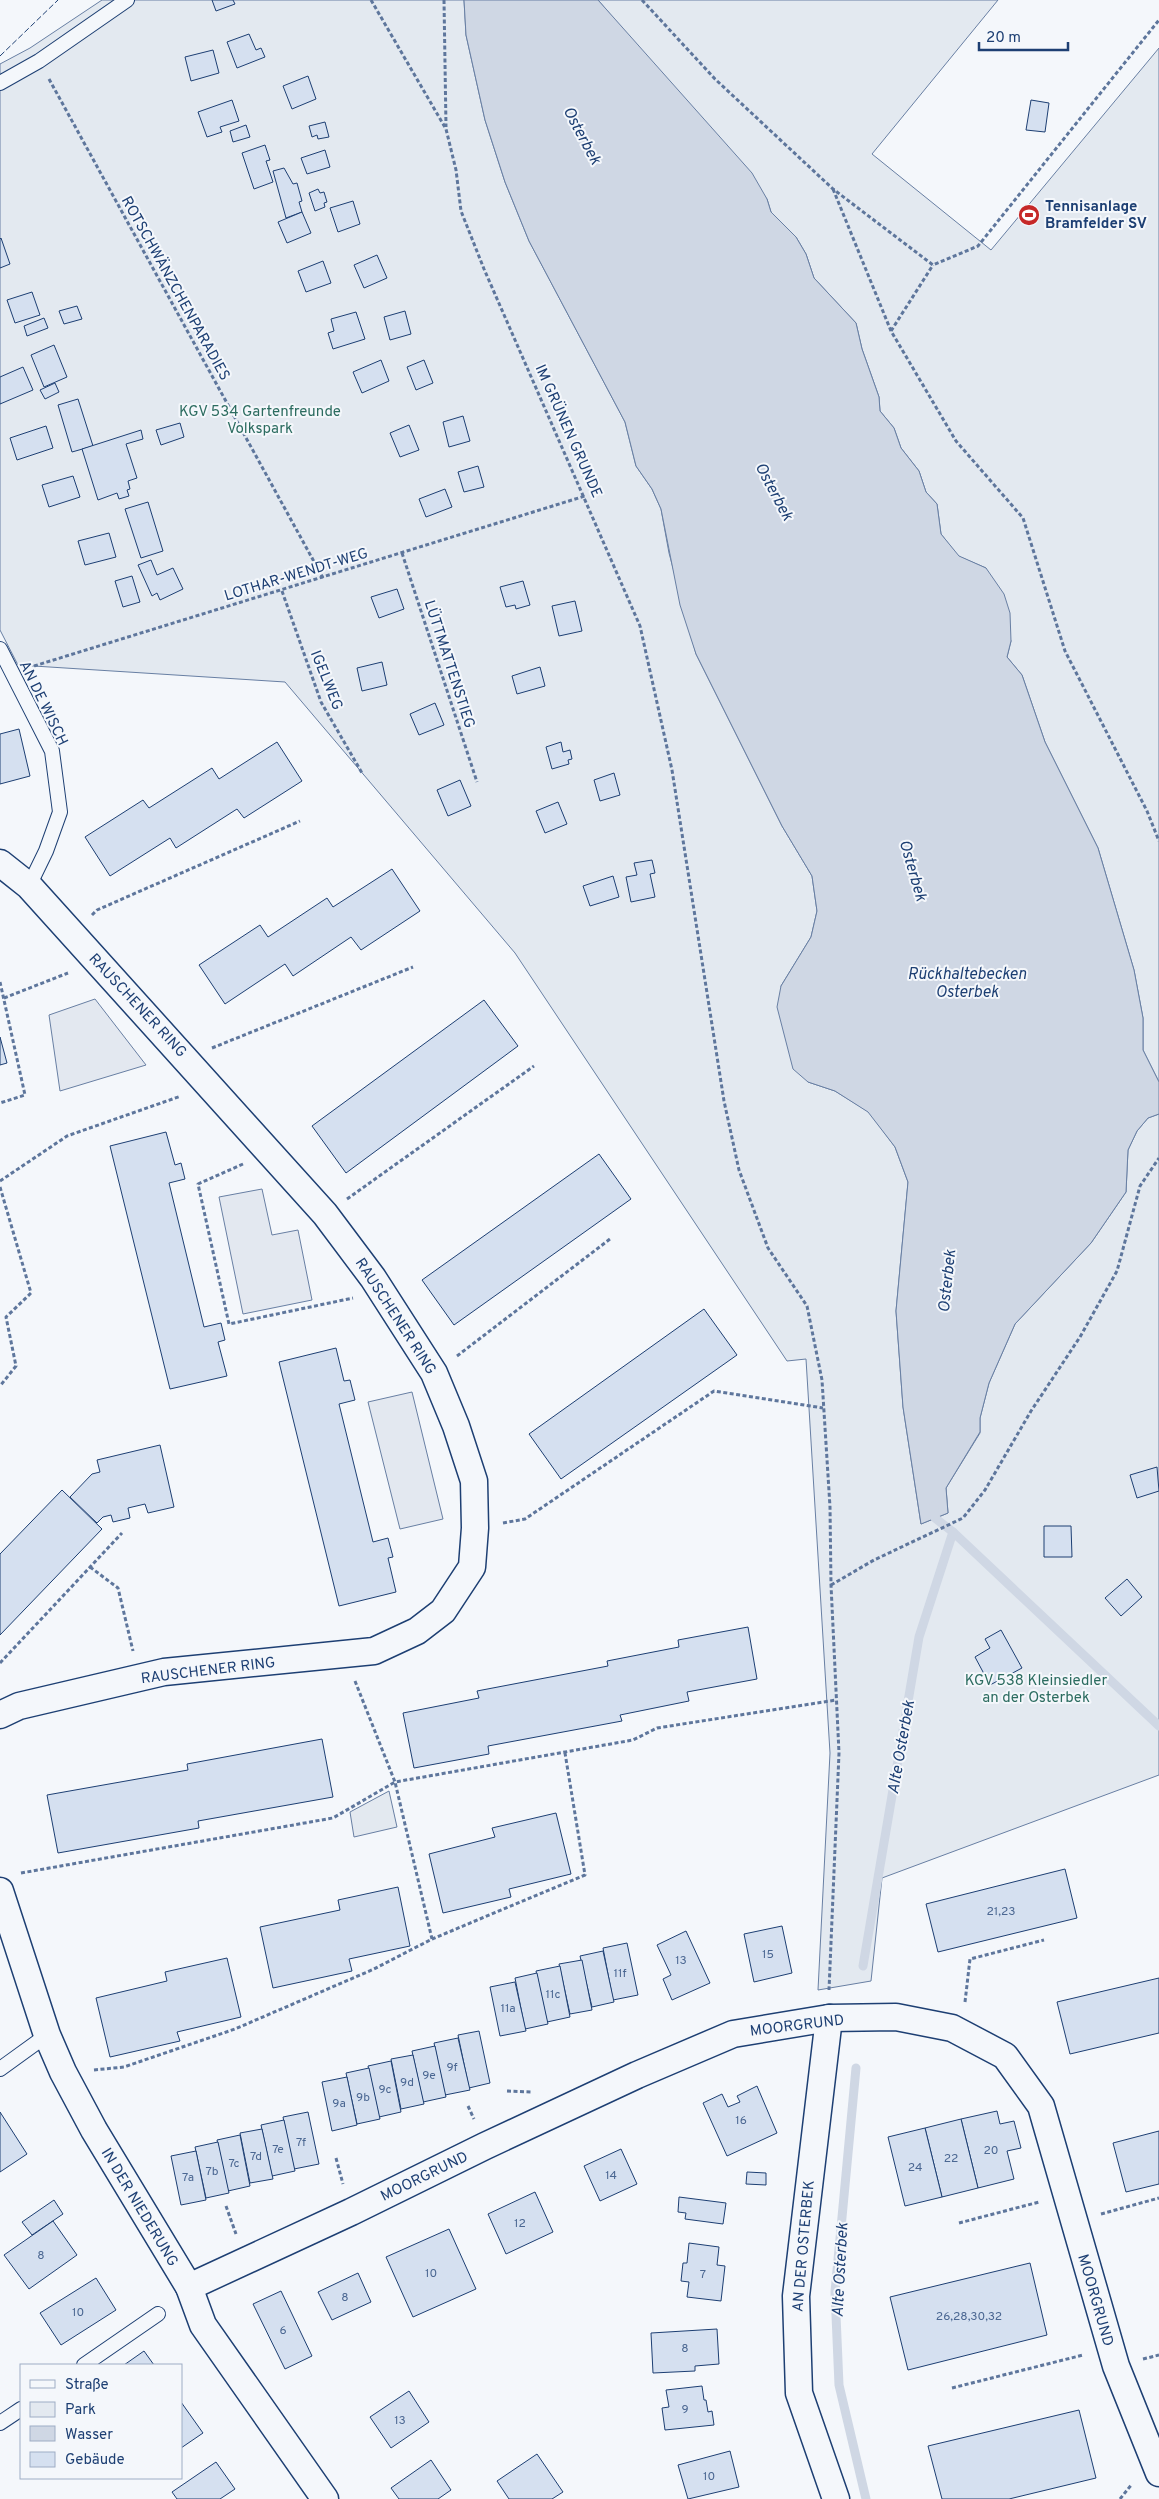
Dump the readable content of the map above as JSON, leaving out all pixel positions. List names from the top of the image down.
{
  "streets": {
    "street": [
      "RAUSCHENER RING",
      "MOORGRUND",
      "IN DER NIEDERUNG",
      "AN DER OSTERBEK"
    ],
    "lane": ["AN DE WISCH"],
    "path": [
      "ROTSCHWÄNZCHENPARADIES",
      "IM GRÜNEN GRUNDE",
      "LOTHAR-WENDT-WEG",
      "LÜTTMATTENSTIEG",
      "IGELWEG"
    ]
  },
  "crossings": [
    ["ROTSCHWÄNZCHENPARADIES", "LOTHAR-WENDT-WEG"],
    ["IM GRÜNEN GRUNDE", "LOTHAR-WENDT-WEG"],
    ["IM GRÜNEN GRUNDE", "MOORGRUND"],
    ["IM GRÜNEN GRUNDE", "AN DER OSTERBEK"],
    ["LOTHAR-WENDT-WEG", "LÜTTMATTENSTIEG"],
    ["LOTHAR-WENDT-WEG", "IGELWEG"],
    ["LOTHAR-WENDT-WEG", "AN DE WISCH"],
    ["AN DE WISCH", "RAUSCHENER RING"],
    ["MOORGRUND", "IN DER NIEDERUNG"],
    ["MOORGRUND", "AN DER OSTERBEK"]
  ],
  "water": ["Osterbek", "Rückhaltebecken Osterbek", "Alte Osterbek"],
  "parks": ["KGV 534 Gartenfreunde Volkspark", "KGV 538 Kleinsiedler an der Osterbek"],
  "places": {
    "sports": ["Tennisanlage Bramfelder SV"]
  },
  "house_numbers": [
    "21,23",
    "15",
    "13",
    "11f",
    "11c",
    "11a",
    "9f",
    "9e",
    "9d",
    "9c",
    "9b",
    "9a",
    "16",
    "7f",
    "7e",
    "20",
    "7d",
    "22",
    "7c",
    "24",
    "7b",
    "14",
    "7a",
    "12",
    "8",
    "10",
    "7",
    "8",
    "10",
    "26,28,30,32",
    "6",
    "8",
    "9",
    "13",
    "10"
  ],
  "legend": [
    "Straße",
    "Park",
    "Wasser",
    "Gebäude"
  ],
  "scale_bar": "20 m"
}
